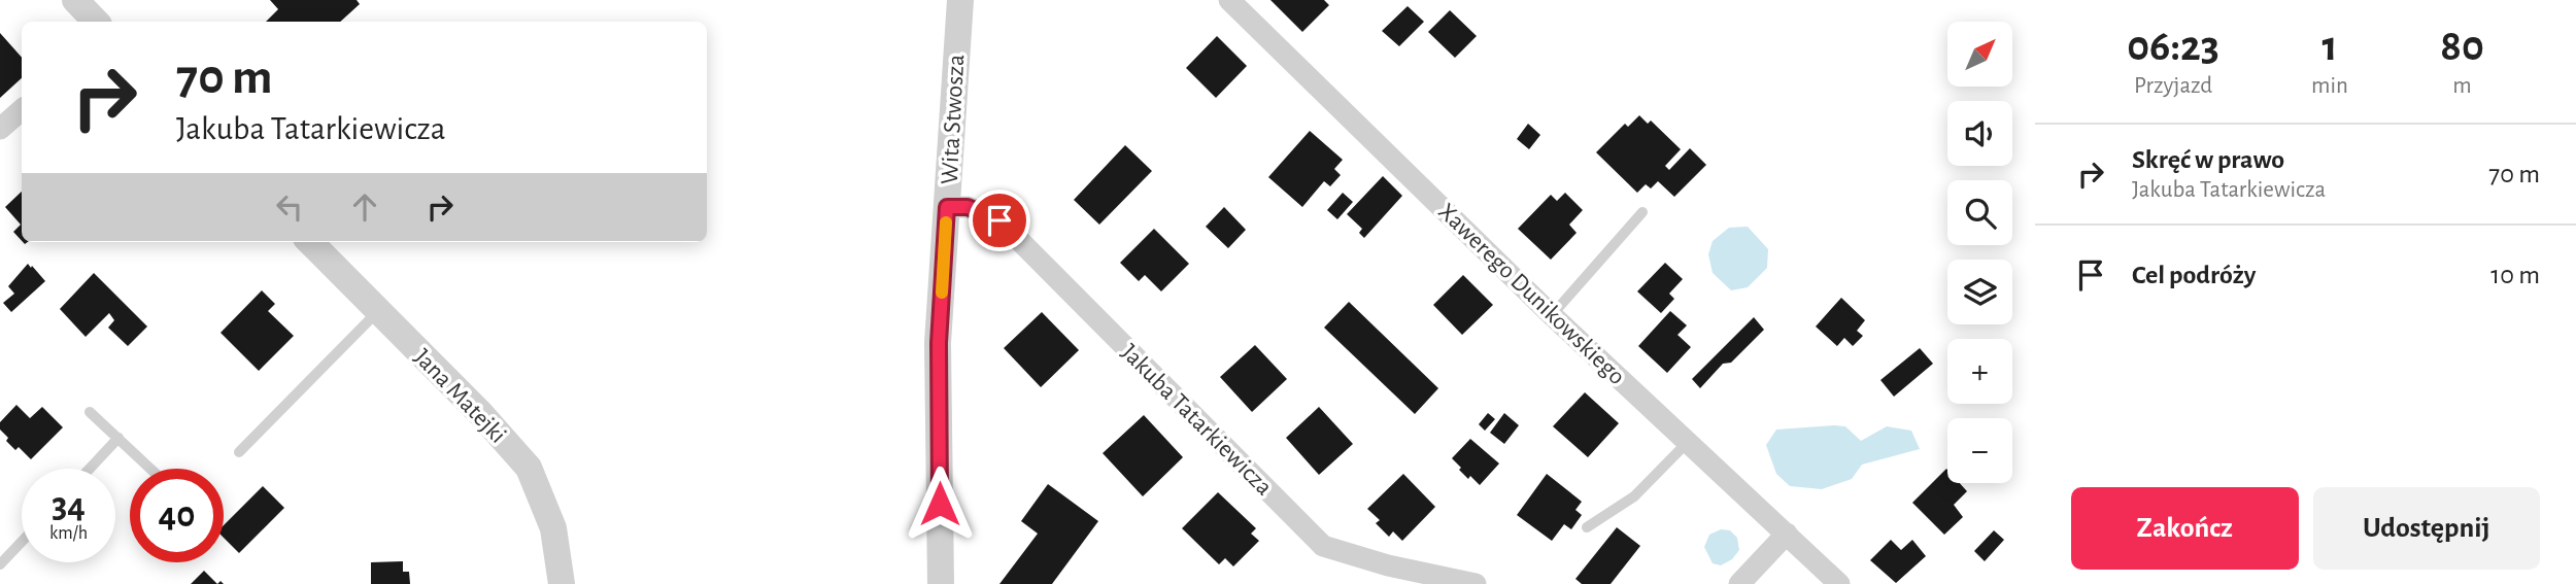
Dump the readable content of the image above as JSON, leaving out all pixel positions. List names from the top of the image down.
{
  "streets": {
    "street": [
      "Wita Stwosza",
      "Xawerego Dunikowskiego",
      "Jana Matejki",
      "Jakuba Tatarkiewicza"
    ]
  },
  "crossings": [
    ["Wita Stwosza", "Jakuba Tatarkiewicza"]
  ],
  "north": "top right",
  "page": {
    "eta": [
      "06:23",
      "Przyjazd",
      "1",
      "min",
      "80",
      "m"
    ],
    "map_buttons": ["+", "−"],
    "turn": ["70 m", "Jakuba Tatarkiewicza"],
    "list": [
      {
        "name": "Skręć w prawo",
        "note": "Jakuba Tatarkiewicza",
        "value": "70 m"
      },
      {
        "name": "Cel podróży",
        "value": "10 m"
      }
    ],
    "speed": "34 km/h",
    "limit": "40",
    "buttons": ["Zakończ", "Udostępnij"]
  }
}
